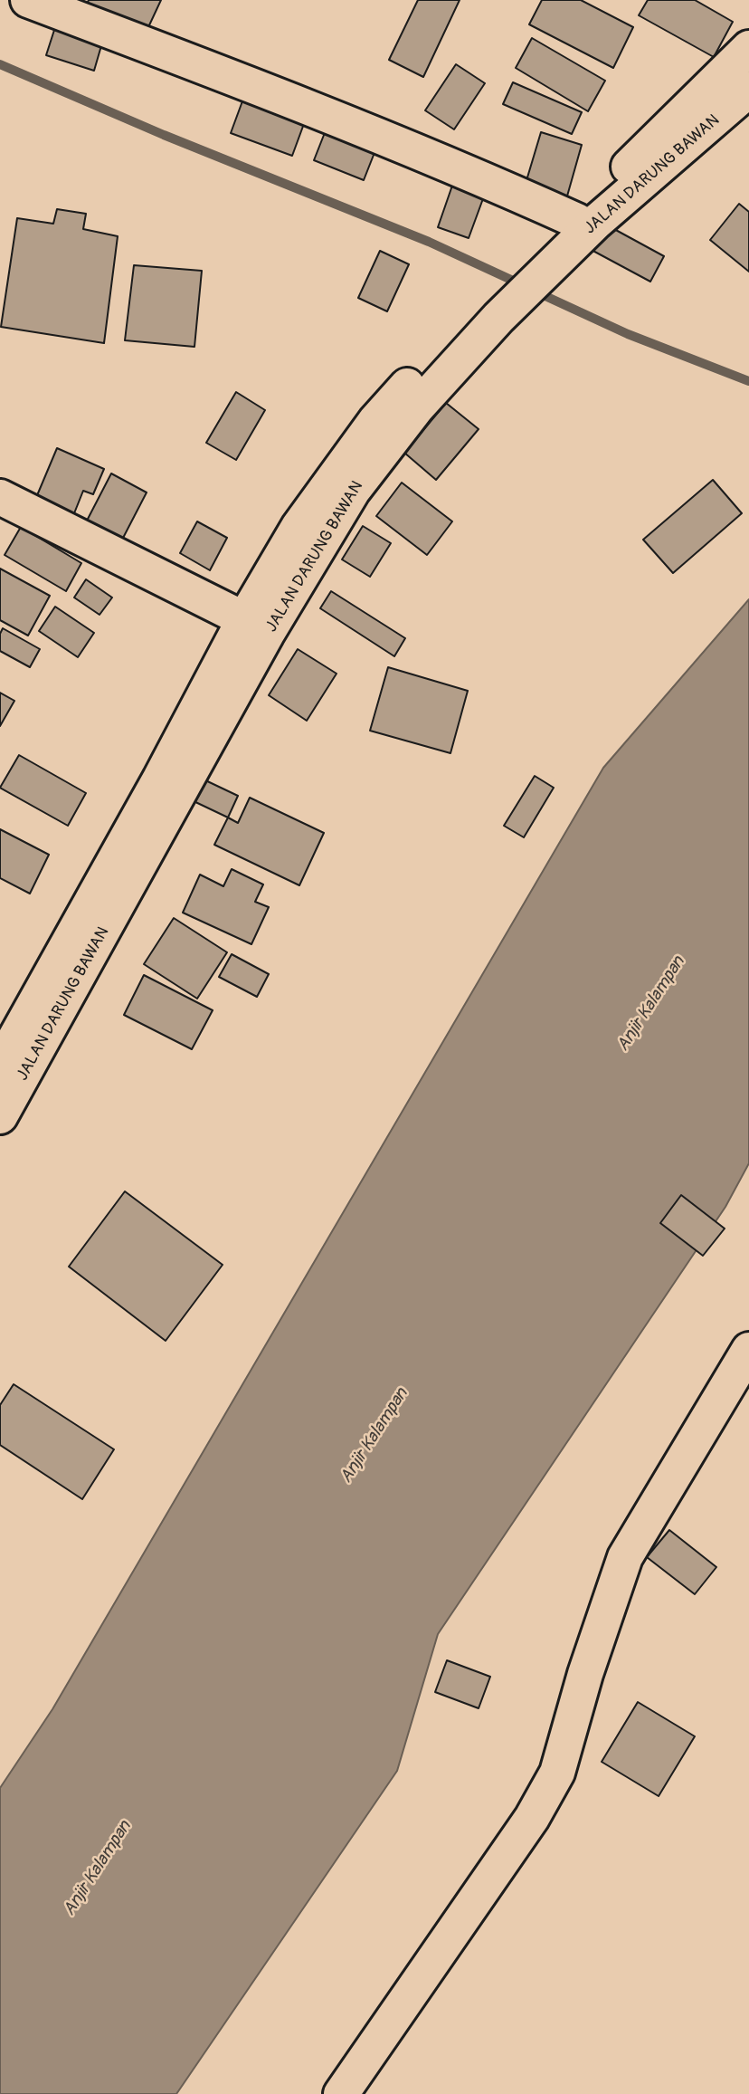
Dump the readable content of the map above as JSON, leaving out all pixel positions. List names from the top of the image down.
{
  "streets": {
    "street": ["JALAN DARUNG BAWAN"]
  },
  "water": ["Anjir Kalampan"]
}
